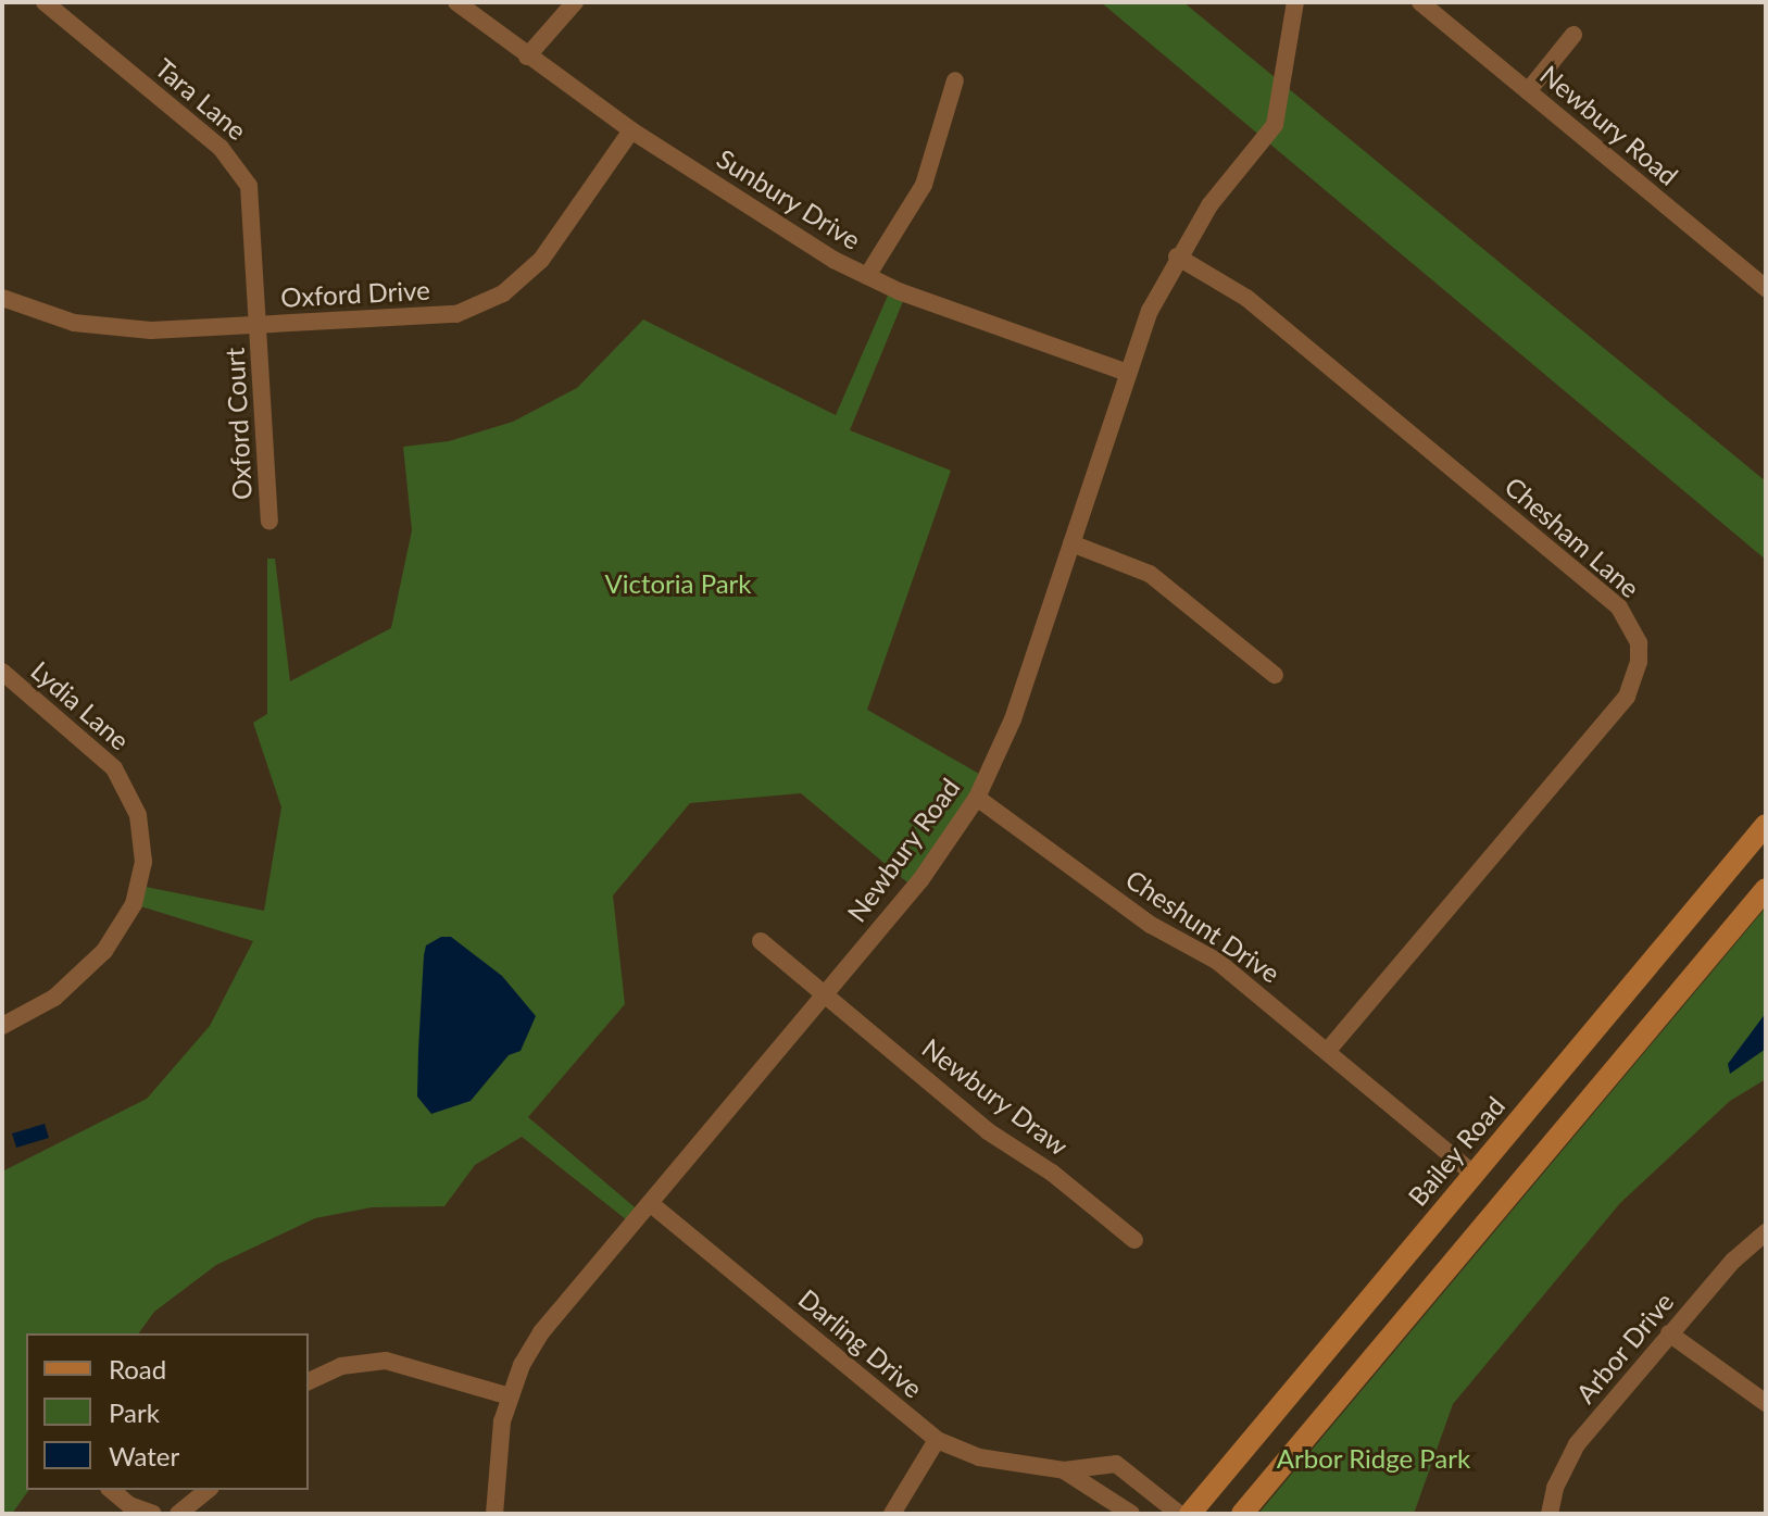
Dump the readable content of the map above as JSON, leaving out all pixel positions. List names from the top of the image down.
{
  "streets": {
    "main road": ["Bailey Road"],
    "street": [
      "Tara Lane",
      "Newbury Road",
      "Sunbury Drive",
      "Oxford Drive",
      "Oxford Court",
      "Chesham Lane",
      "Lydia Lane",
      "Cheshunt Drive",
      "Newbury Draw",
      "Darling Drive",
      "Arbor Drive"
    ]
  },
  "crossings": [
    ["Tara Lane", "Oxford Drive"],
    ["Tara Lane", "Oxford Court"],
    ["Newbury Road", "Sunbury Drive"],
    ["Newbury Road", "Chesham Lane"],
    ["Newbury Road", "Cheshunt Drive"],
    ["Newbury Road", "Newbury Draw"],
    ["Newbury Road", "Darling Drive"],
    ["Sunbury Drive", "Oxford Drive"],
    ["Oxford Drive", "Oxford Court"],
    ["Chesham Lane", "Cheshunt Drive"],
    ["Cheshunt Drive", "Bailey Road"]
  ],
  "parks": ["Victoria Park", "Arbor Ridge Park"],
  "legend": ["Road", "Park", "Water"]
}
